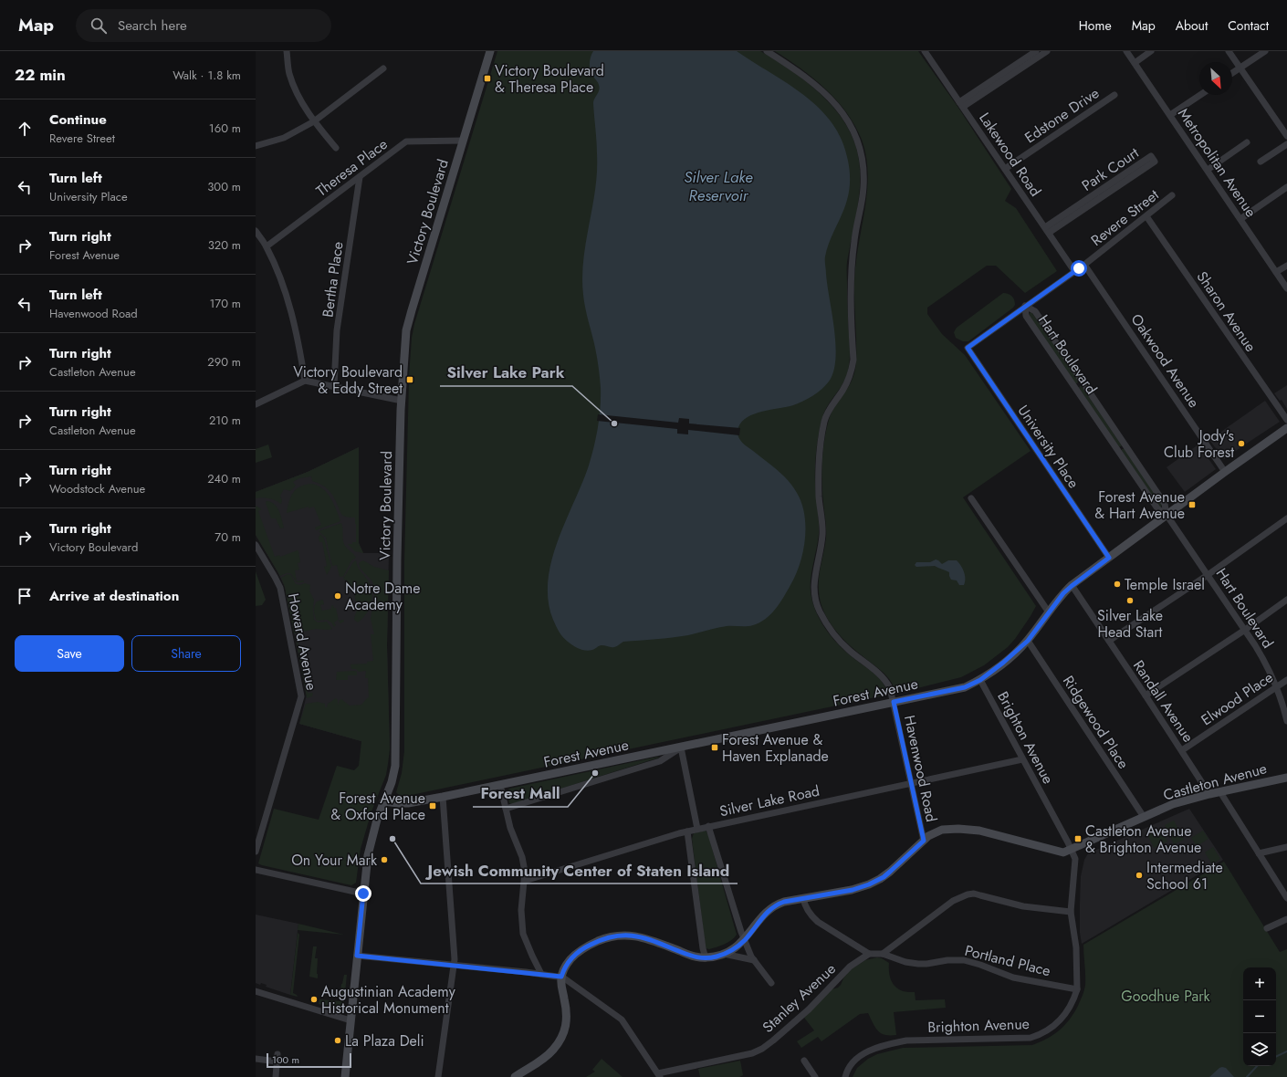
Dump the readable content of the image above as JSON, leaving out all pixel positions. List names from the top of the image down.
{
  "streets": {
    "main road": ["Victory Boulevard", "Forest Avenue", "Castleton Avenue"],
    "street": [
      "Edstone Drive",
      "Lakewood Road",
      "Metropolitan Avenue",
      "Theresa Place",
      "Park Court",
      "Revere Street",
      "Bertha Place",
      "Sharon Avenue",
      "Hart Boulevard",
      "Oakwood Avenue",
      "University Place",
      "Howard Avenue",
      "Elwood Place",
      "Randall Avenue",
      "Ridgewood Place",
      "Brighton Avenue",
      "Havenwood Road",
      "Silver Lake Road",
      "Portland Place",
      "Stanley Avenue"
    ]
  },
  "crossings": [
    ["Edstone Drive", "Lakewood Road"],
    ["Lakewood Road", "Park Court"],
    ["Lakewood Road", "Revere Street"],
    ["Theresa Place", "Victory Boulevard"],
    ["Theresa Place", "Bertha Place"],
    ["Victory Boulevard", "Forest Avenue"],
    ["Revere Street", "Sharon Avenue"],
    ["Revere Street", "Hart Boulevard"],
    ["Revere Street", "Oakwood Avenue"],
    ["Revere Street", "University Place"],
    ["Hart Boulevard", "Forest Avenue"],
    ["Hart Boulevard", "Elwood Place"],
    ["Oakwood Avenue", "Forest Avenue"],
    ["University Place", "Forest Avenue"],
    ["Forest Avenue", "Randall Avenue"],
    ["Forest Avenue", "Ridgewood Place"],
    ["Forest Avenue", "Brighton Avenue"],
    ["Forest Avenue", "Havenwood Road"],
    ["Elwood Place", "Randall Avenue"],
    ["Randall Avenue", "Castleton Avenue"],
    ["Ridgewood Place", "Castleton Avenue"],
    ["Brighton Avenue", "Castleton Avenue"],
    ["Brighton Avenue", "Silver Lake Road"],
    ["Brighton Avenue", "Portland Place"],
    ["Havenwood Road", "Castleton Avenue"],
    ["Havenwood Road", "Silver Lake Road"],
    ["Portland Place", "Stanley Avenue"]
  ],
  "water": ["Silver Lake Reservoir"],
  "parks": ["Goodhue Park"],
  "places": {
    "transit": [
      "Victory Boulevard & Theresa Place",
      "Victory Boulevard & Eddy Street",
      "Forest Avenue & Hart Avenue",
      "Forest Avenue & Haven Explanade",
      "Forest Avenue & Oxford Place",
      "Castleton Avenue & Brighton Avenue"
    ],
    "other": [
      "Silver Lake Park",
      "Jody's Club Forest",
      "Temple Israel",
      "Notre Dame Academy",
      "Silver Lake Head Start",
      "Forest Mall",
      "Jewish Community Center of Staten Island",
      "On Your Mark",
      "Intermediate School 61",
      "Augustinian Academy Historical Monument",
      "La Plaza Deli"
    ]
  },
  "scale_bar": "100 m",
  "north": "bottom right",
  "page": {
    "header": "Map",
    "search": "Search here",
    "nav": [
      "Home",
      "Map",
      "About",
      "Contact"
    ],
    "heading": ["22 min", "Walk · 1.8 km"],
    "list": [
      ["Continue", "Revere Street", "160 m"],
      ["Turn left", "University Place", "300 m"],
      ["Turn right", "Forest Avenue", "320 m"],
      ["Turn left", "Havenwood Road", "170 m"],
      ["Turn right", "Castleton Avenue", "290 m"],
      ["Turn right", "Castleton Avenue", "210 m"],
      ["Turn right", "Woodstock Avenue", "240 m"],
      ["Turn right", "Victory Boulevard", "70 m"],
      "Arrive at destination"
    ],
    "buttons": ["Save", "Share"],
    "map_buttons": ["+", "−"],
    "scale": "100 m"
  }
}
